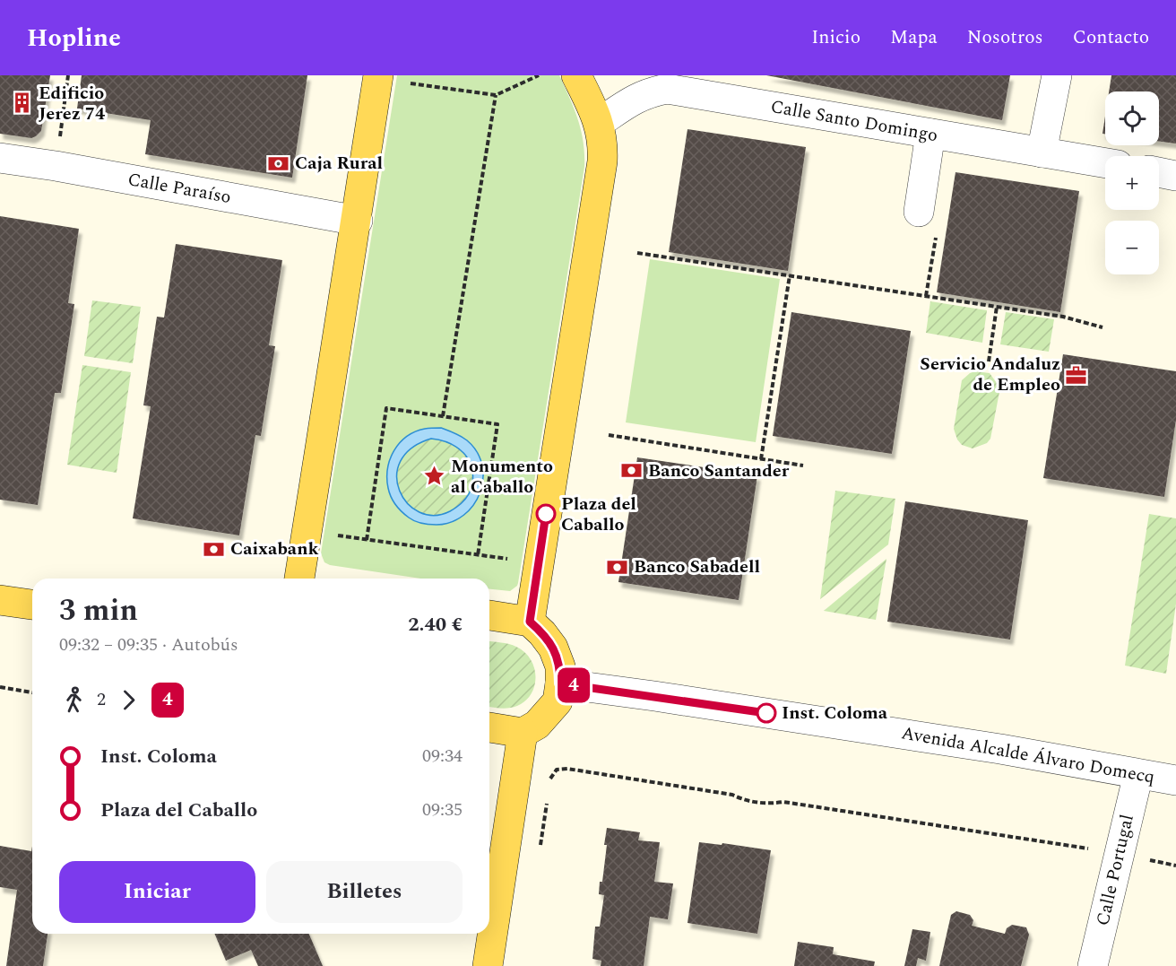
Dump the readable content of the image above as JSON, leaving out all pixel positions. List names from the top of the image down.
{
  "streets": {
    "street": [
      "Calle Santo Domingo",
      "Calle Paraíso",
      "Avenida Alcalde Álvaro Domecq",
      "Calle Portugal"
    ]
  },
  "crossings": [
    ["Avenida Alcalde Álvaro Domecq", "Calle Portugal"]
  ],
  "places": {
    "building": ["Edificio Jerez 74"],
    "bank": [
      "Caja Rural",
      "Banco Santander",
      "Caixabank",
      "Banco Sabadell"
    ],
    "office": ["Servicio Andaluz de Empleo"],
    "place": ["Monumento al Caballo"],
    "other": ["Plaza del Caballo", "Inst. Coloma"]
  },
  "lines": ["bus line 4"],
  "page": {
    "header": "Hopline",
    "nav": [
      "Inicio",
      "Mapa",
      "Nosotros",
      "Contacto"
    ],
    "on_map": "4",
    "map_buttons": ["+", "−"],
    "heading": ["3 min", "09:32 – 09:35 · Autobús", "2.40 €"],
    "legs": ["2", "4"],
    "list": [
      {
        "name": "Inst. Coloma",
        "value": "09:34"
      },
      {
        "name": "Plaza del Caballo",
        "value": "09:35"
      }
    ],
    "buttons": ["Iniciar", "Billetes"]
  }
}
